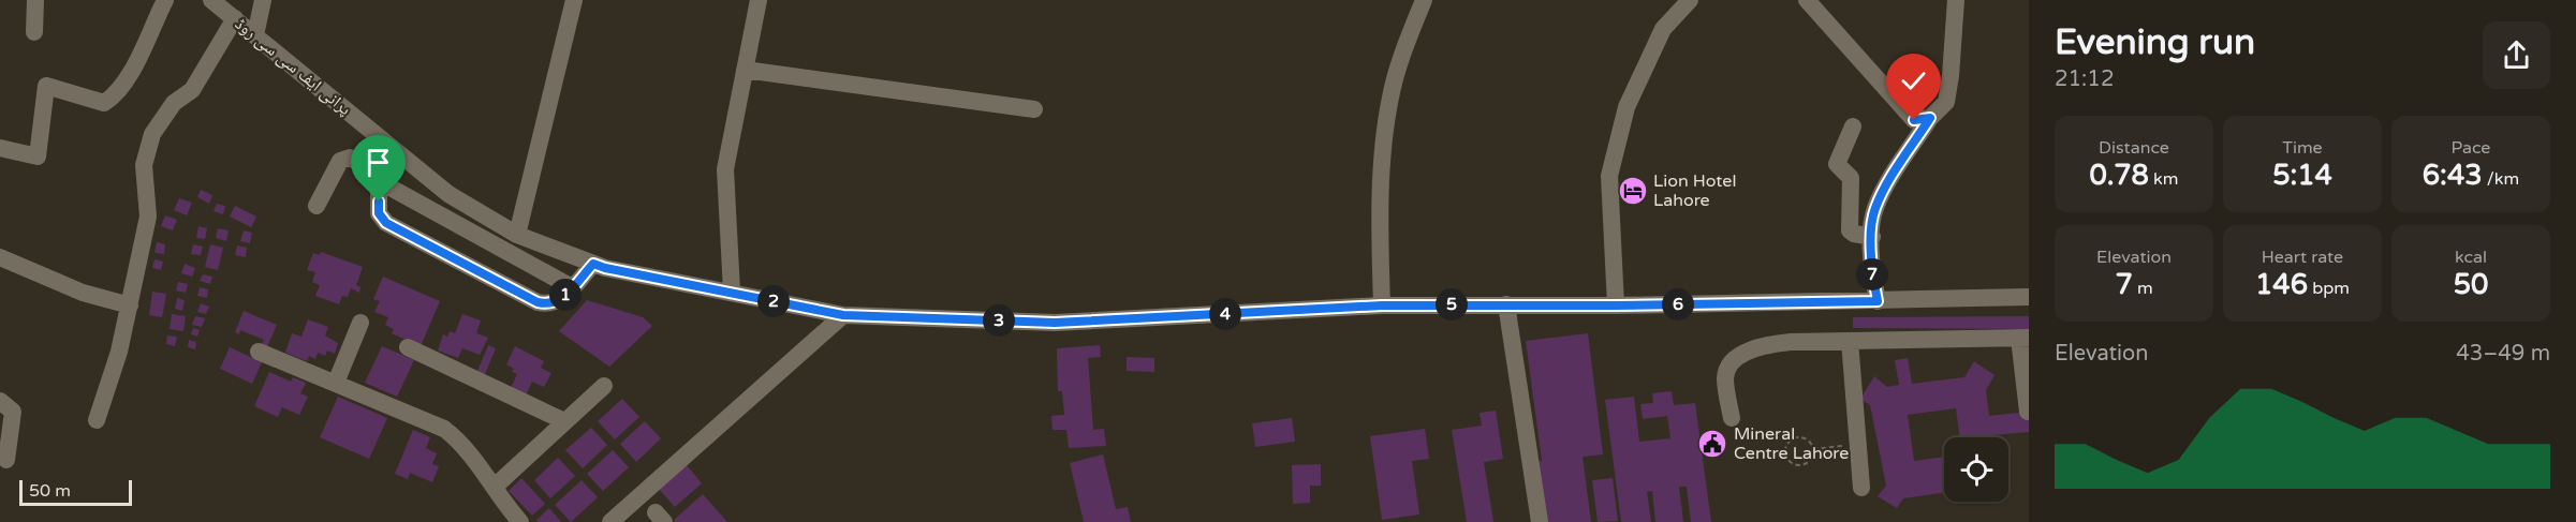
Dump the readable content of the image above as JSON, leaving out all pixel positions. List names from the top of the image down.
{
  "streets": {
    "street": ["پرانی ایف سی سی روڈ"]
  },
  "places": {
    "hotel": ["Lion Hotel Lahore"],
    "public building": ["Mineral Centre Lahore"]
  },
  "scale_bar": "50 m",
  "page": {
    "heading": ["Evening run", "21:12"],
    "stats": [
      ["Distance", "0.78 km"],
      ["Time", "5:14"],
      ["Pace", "6:43 /km"],
      ["Elevation", "7 m"],
      ["Heart rate", "146 bpm"],
      ["kcal", "50"]
    ],
    "pins": [
      "7",
      "1",
      "2",
      "5",
      "6",
      "4",
      "3"
    ],
    "chart": ["Elevation", "43–49 m"],
    "scale": "50 m"
  }
}
